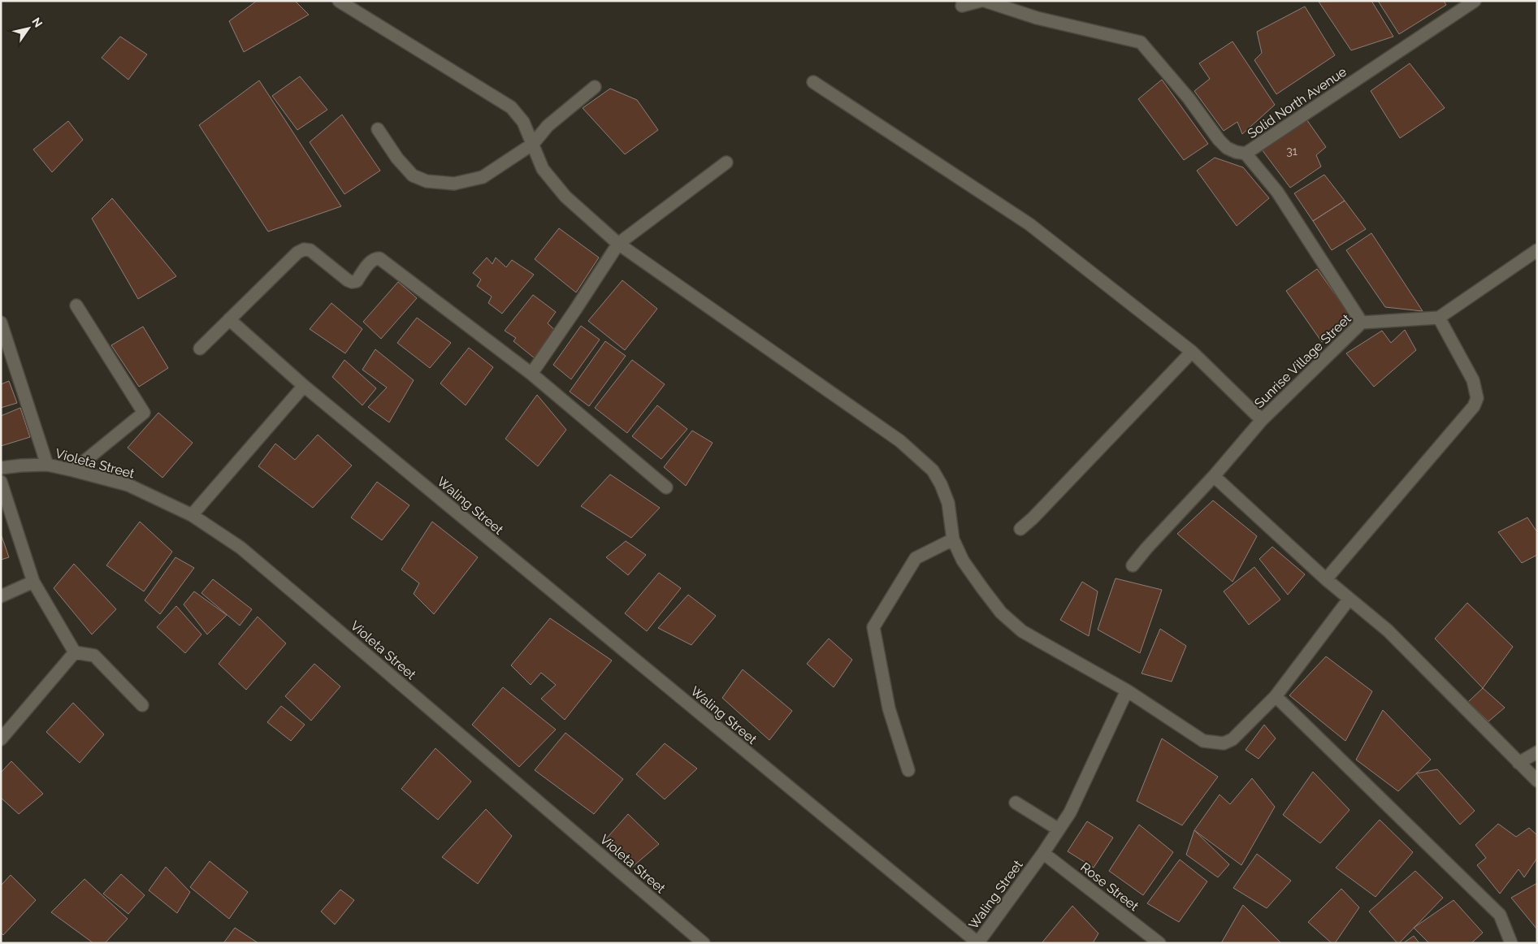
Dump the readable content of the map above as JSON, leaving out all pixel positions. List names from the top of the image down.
{
  "streets": {
    "street": [
      "Solid North Avenue",
      "Sunrise Village Street",
      "Violeta Street",
      "Waling Street",
      "Rose Street"
    ]
  },
  "crossings": [
    ["Solid North Avenue", "Sunrise Village Street"],
    ["Waling Street", "Rose Street"]
  ],
  "house_numbers": ["31"],
  "north": "top right"
}
